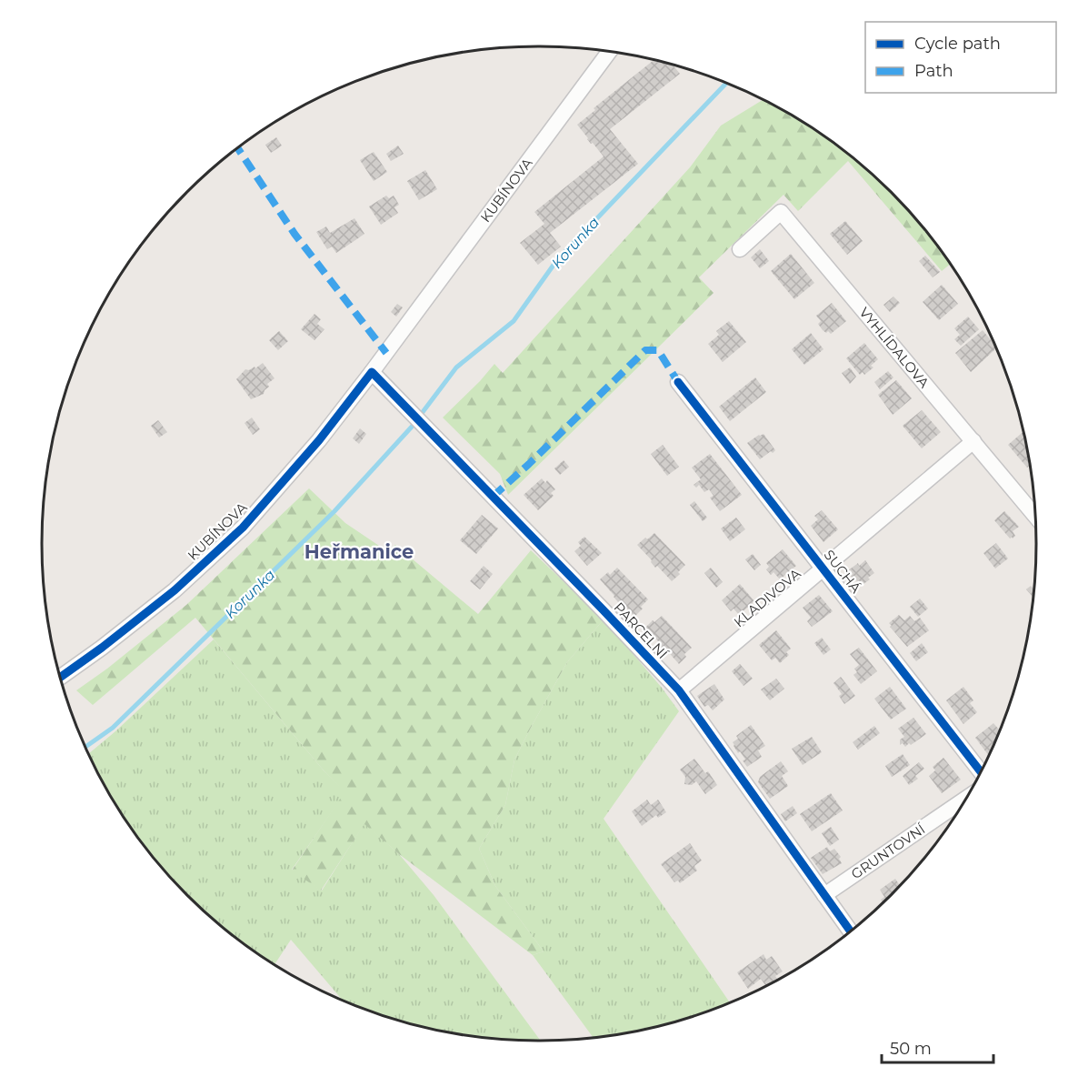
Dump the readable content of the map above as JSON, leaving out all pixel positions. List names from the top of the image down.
{
  "streets": {
    "street": [
      "KUBÍNOVA",
      "VYHLÍDALOVA",
      "SUCHÁ",
      "KLADIVOVA",
      "PARCELNÍ",
      "GRUNTOVNÍ"
    ]
  },
  "crossings": [
    ["KUBÍNOVA", "PARCELNÍ"],
    ["VYHLÍDALOVA", "KLADIVOVA"],
    ["SUCHÁ", "KLADIVOVA"],
    ["KLADIVOVA", "PARCELNÍ"],
    ["PARCELNÍ", "GRUNTOVNÍ"]
  ],
  "districts": ["Heřmanice"],
  "water": ["Korunka"],
  "legend": ["Cycle path", "Path"],
  "scale_bar": "50 m"
}
